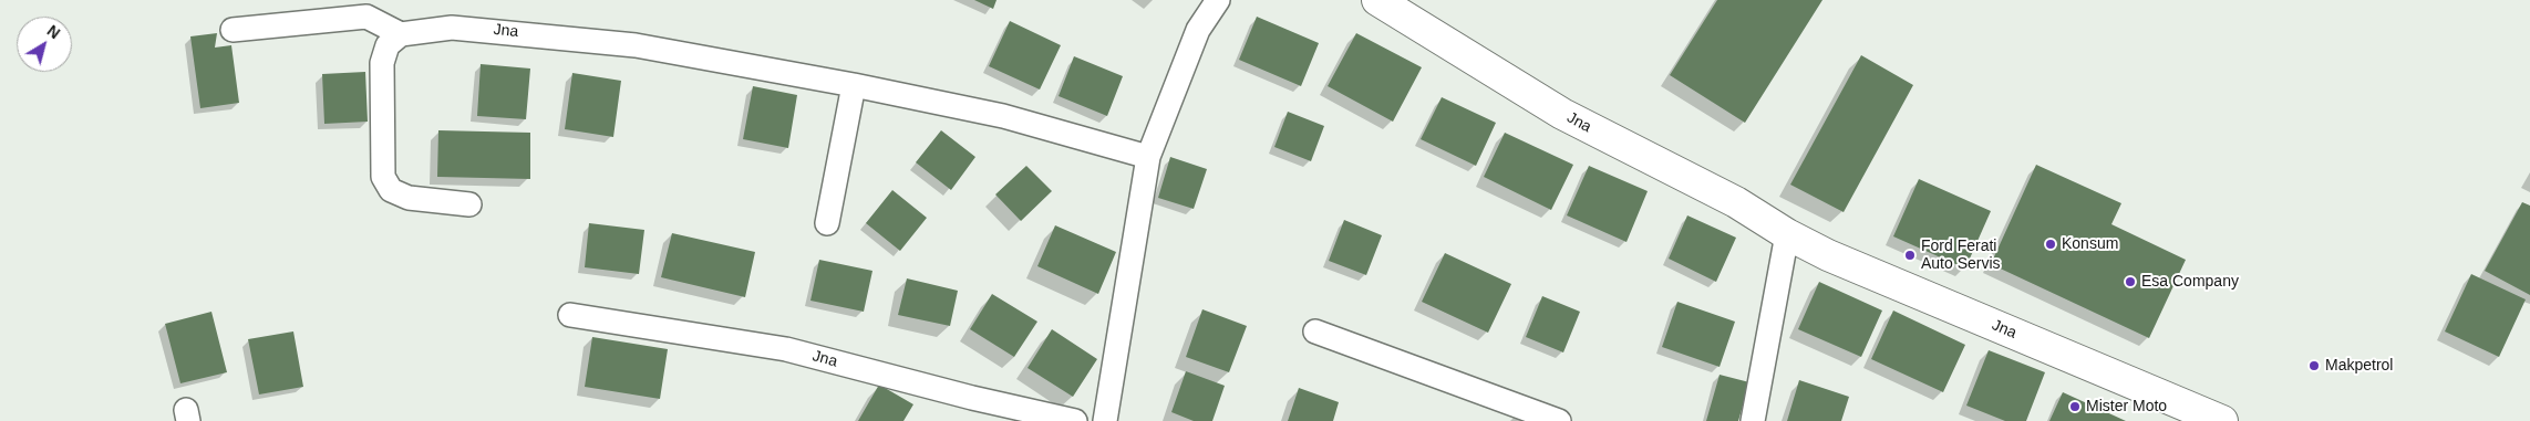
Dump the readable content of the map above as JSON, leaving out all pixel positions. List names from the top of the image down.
{
  "streets": {
    "street": ["Jna"]
  },
  "places": [
    "Konsum",
    "Ford Ferati Auto Servis",
    "Esa Company",
    "Makpetrol",
    "Mister Moto"
  ],
  "north": "top right"
}
